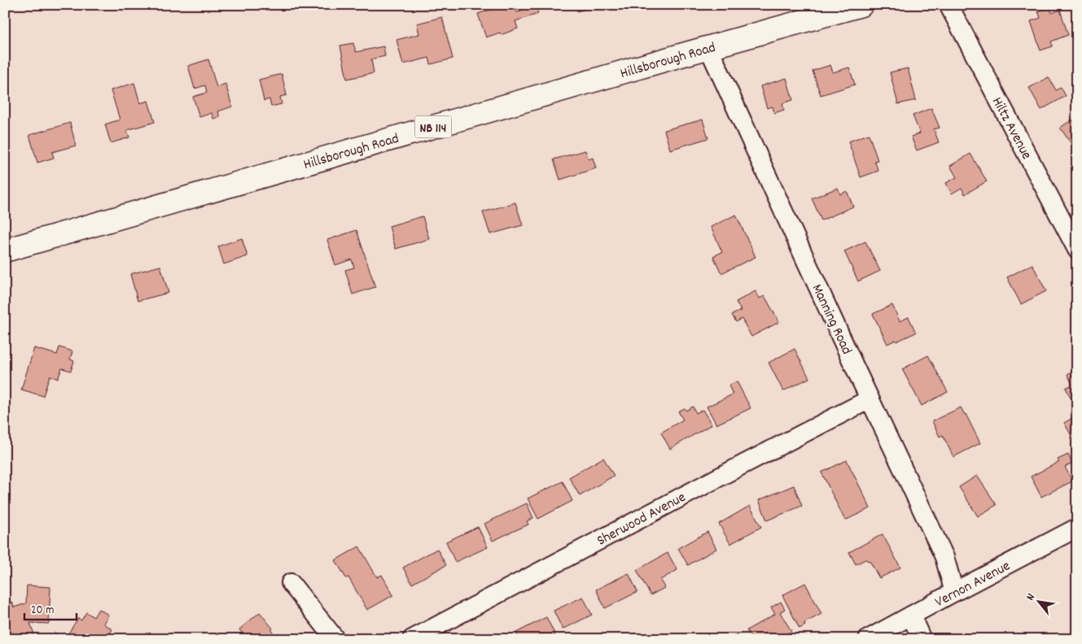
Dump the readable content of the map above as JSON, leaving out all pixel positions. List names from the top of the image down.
{
  "streets": {
    "main road": ["Hillsborough Road", "NB 114"],
    "street": [
      "Hiltz Avenue",
      "Manning Road",
      "Sherwood Avenue",
      "Vernon Avenue"
    ]
  },
  "crossings": [
    ["Hillsborough Road", "Manning Road"],
    ["Manning Road", "Sherwood Avenue"],
    ["Manning Road", "Vernon Avenue"]
  ],
  "scale_bar": "20 m",
  "north": "top left"
}
